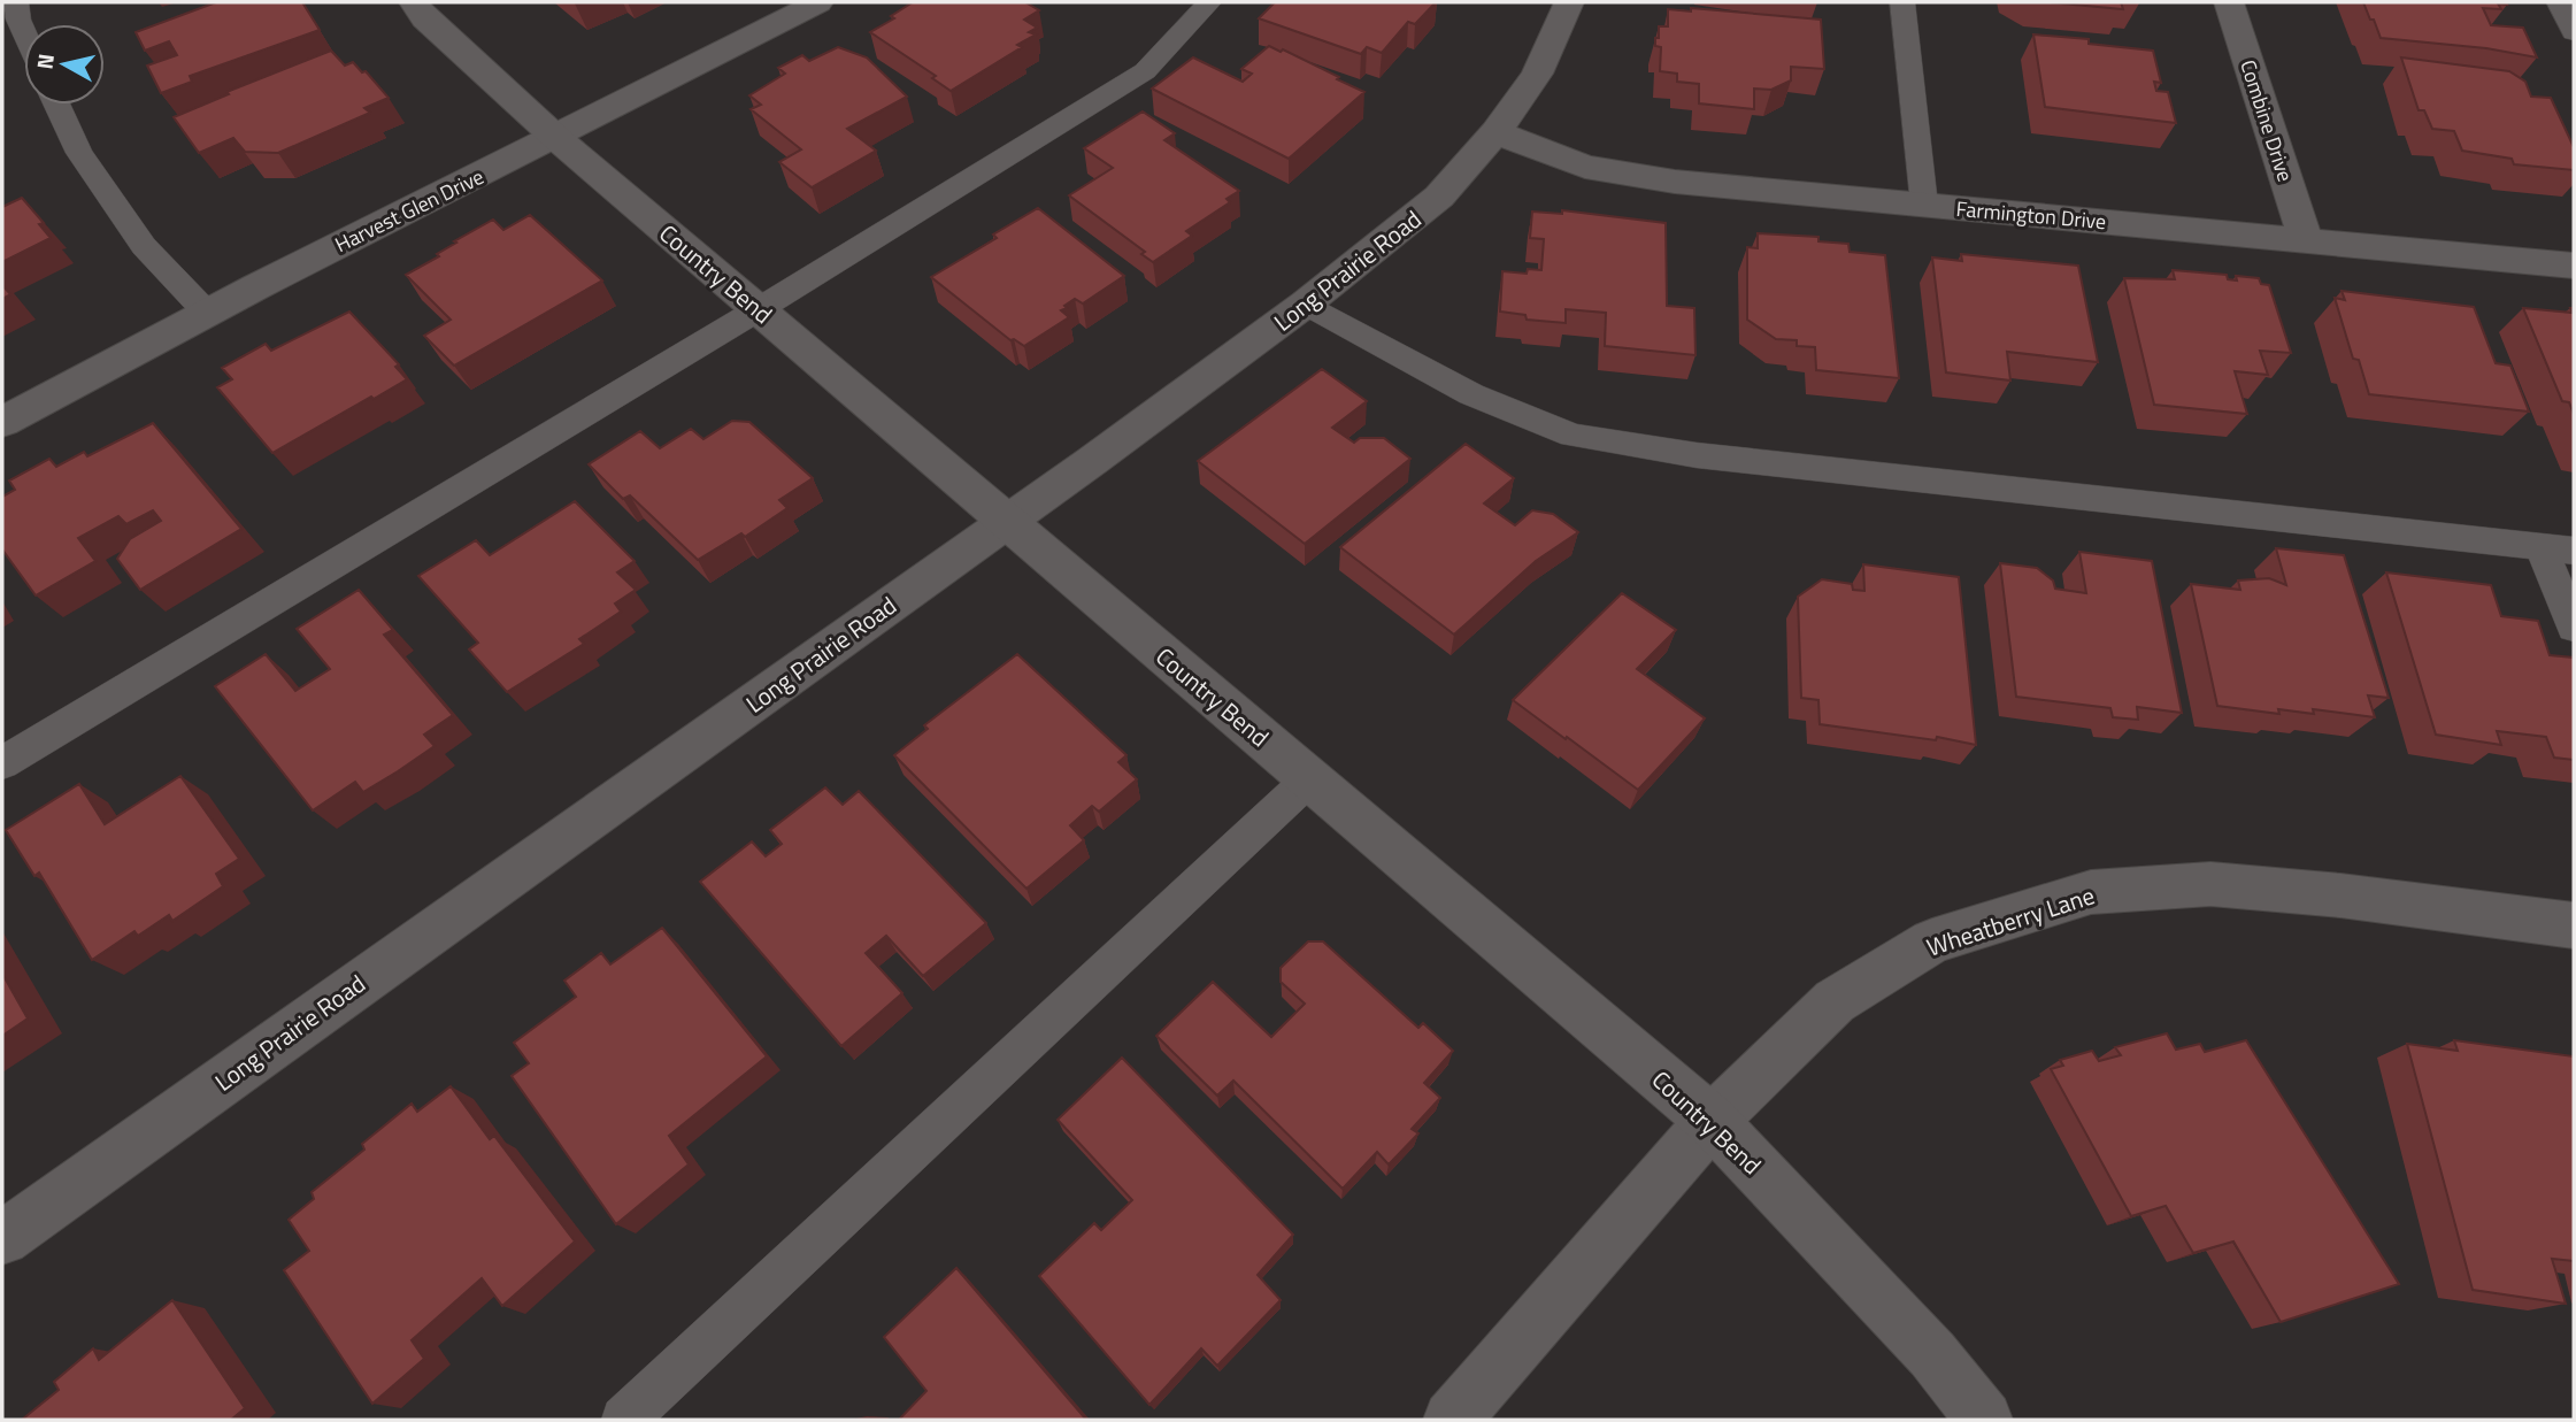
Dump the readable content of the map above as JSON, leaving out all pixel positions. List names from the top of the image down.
{
  "streets": {
    "street": [
      "Combine Drive",
      "Harvest Glen Drive",
      "Farmington Drive",
      "Long Prairie Road",
      "Country Bend",
      "Wheatberry Lane"
    ]
  },
  "crossings": [
    ["Combine Drive", "Farmington Drive"],
    ["Harvest Glen Drive", "Country Bend"],
    ["Farmington Drive", "Long Prairie Road"],
    ["Long Prairie Road", "Country Bend"],
    ["Country Bend", "Wheatberry Lane"]
  ],
  "north": "left"
}
